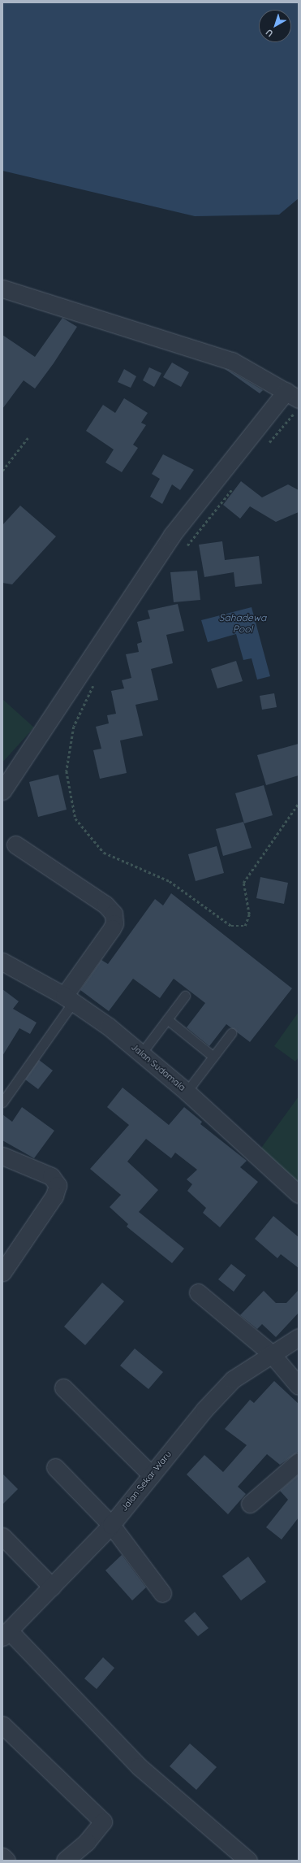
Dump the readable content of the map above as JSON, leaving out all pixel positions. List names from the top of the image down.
{
  "streets": {
    "street": ["Jalan Sudamala", "Jalan Sekar Waru"]
  },
  "water": ["Sahadewa Pool"],
  "north": "bottom left"
}
